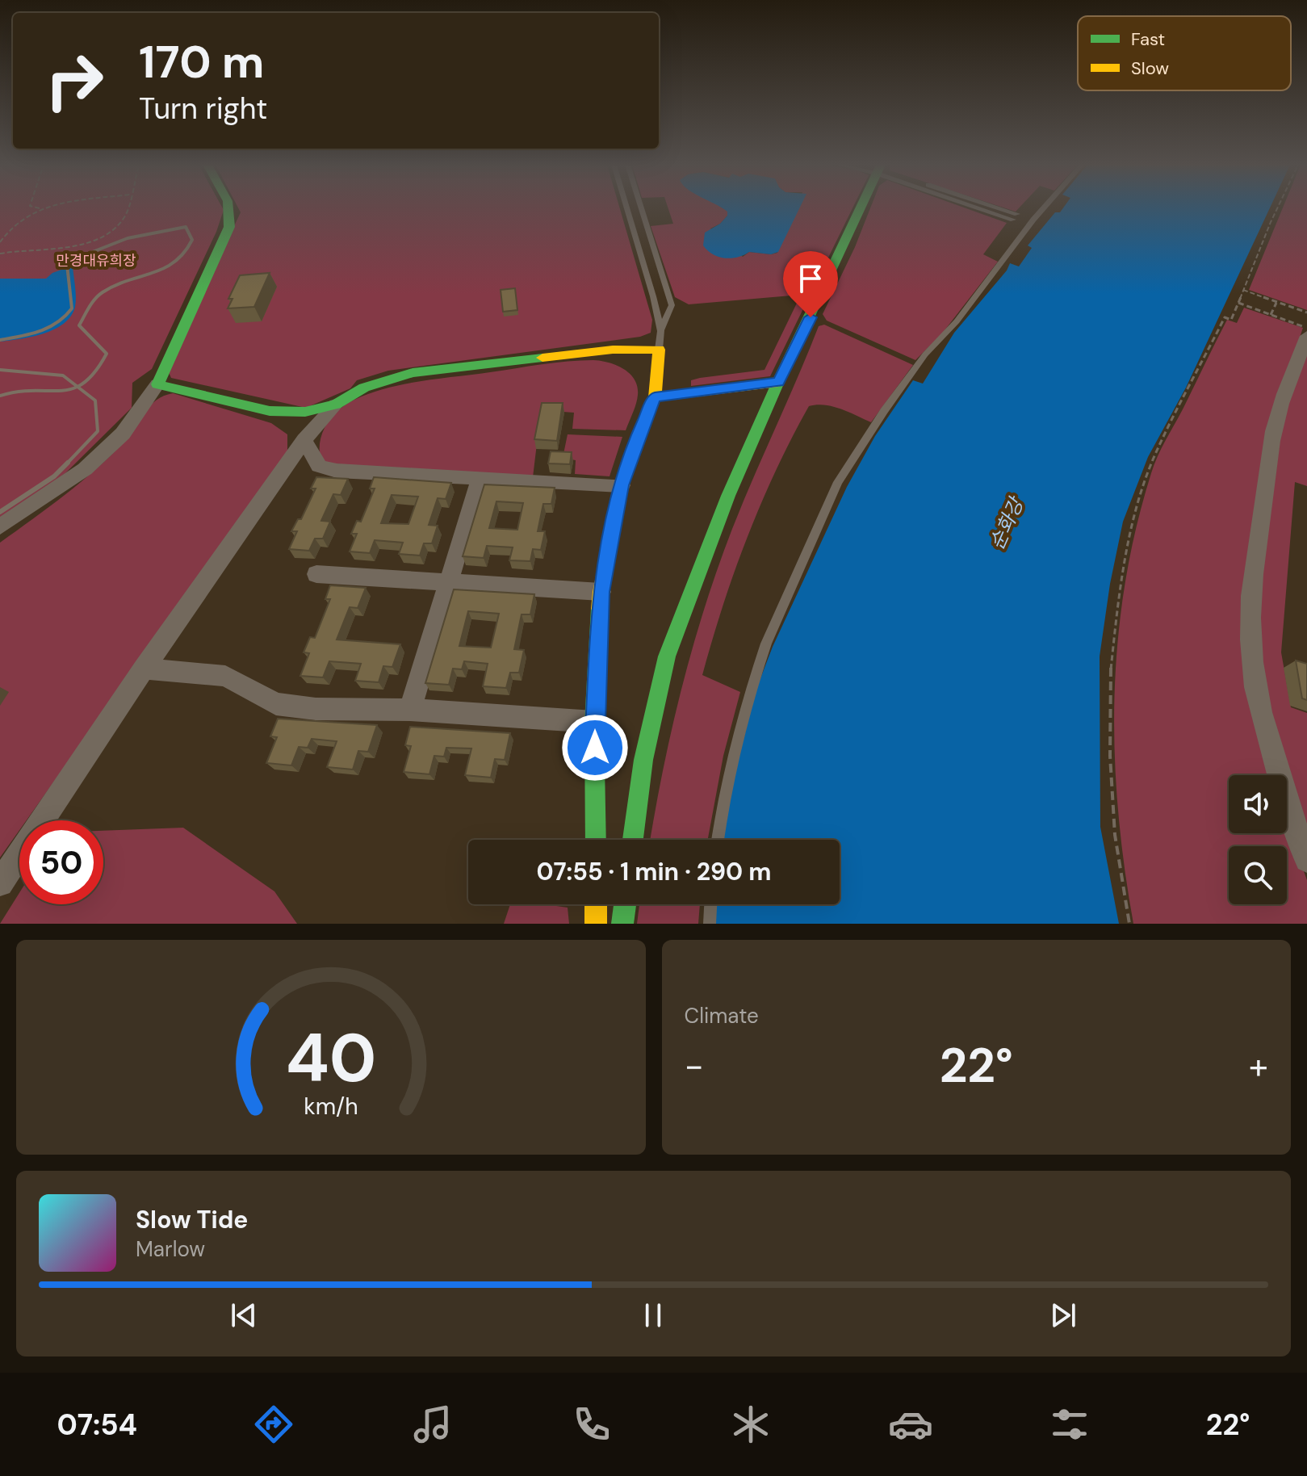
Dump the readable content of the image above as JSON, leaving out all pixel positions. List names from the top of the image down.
{
  "water": ["순화강"],
  "parks": ["만경대유희장"],
  "legend": ["Fast", "Slow"],
  "page": {
    "turn": ["170 m", "Turn right"],
    "limit": "50",
    "trip": "07:55 · 1 min · 290 m",
    "tile": "Climate",
    "heat": ["−", "22°", "+"],
    "song": ["Slow Tide", "Marlow"],
    "tabs": ["07:54", "22°"],
    "gauge": ["40", "km/h"]
  }
}
